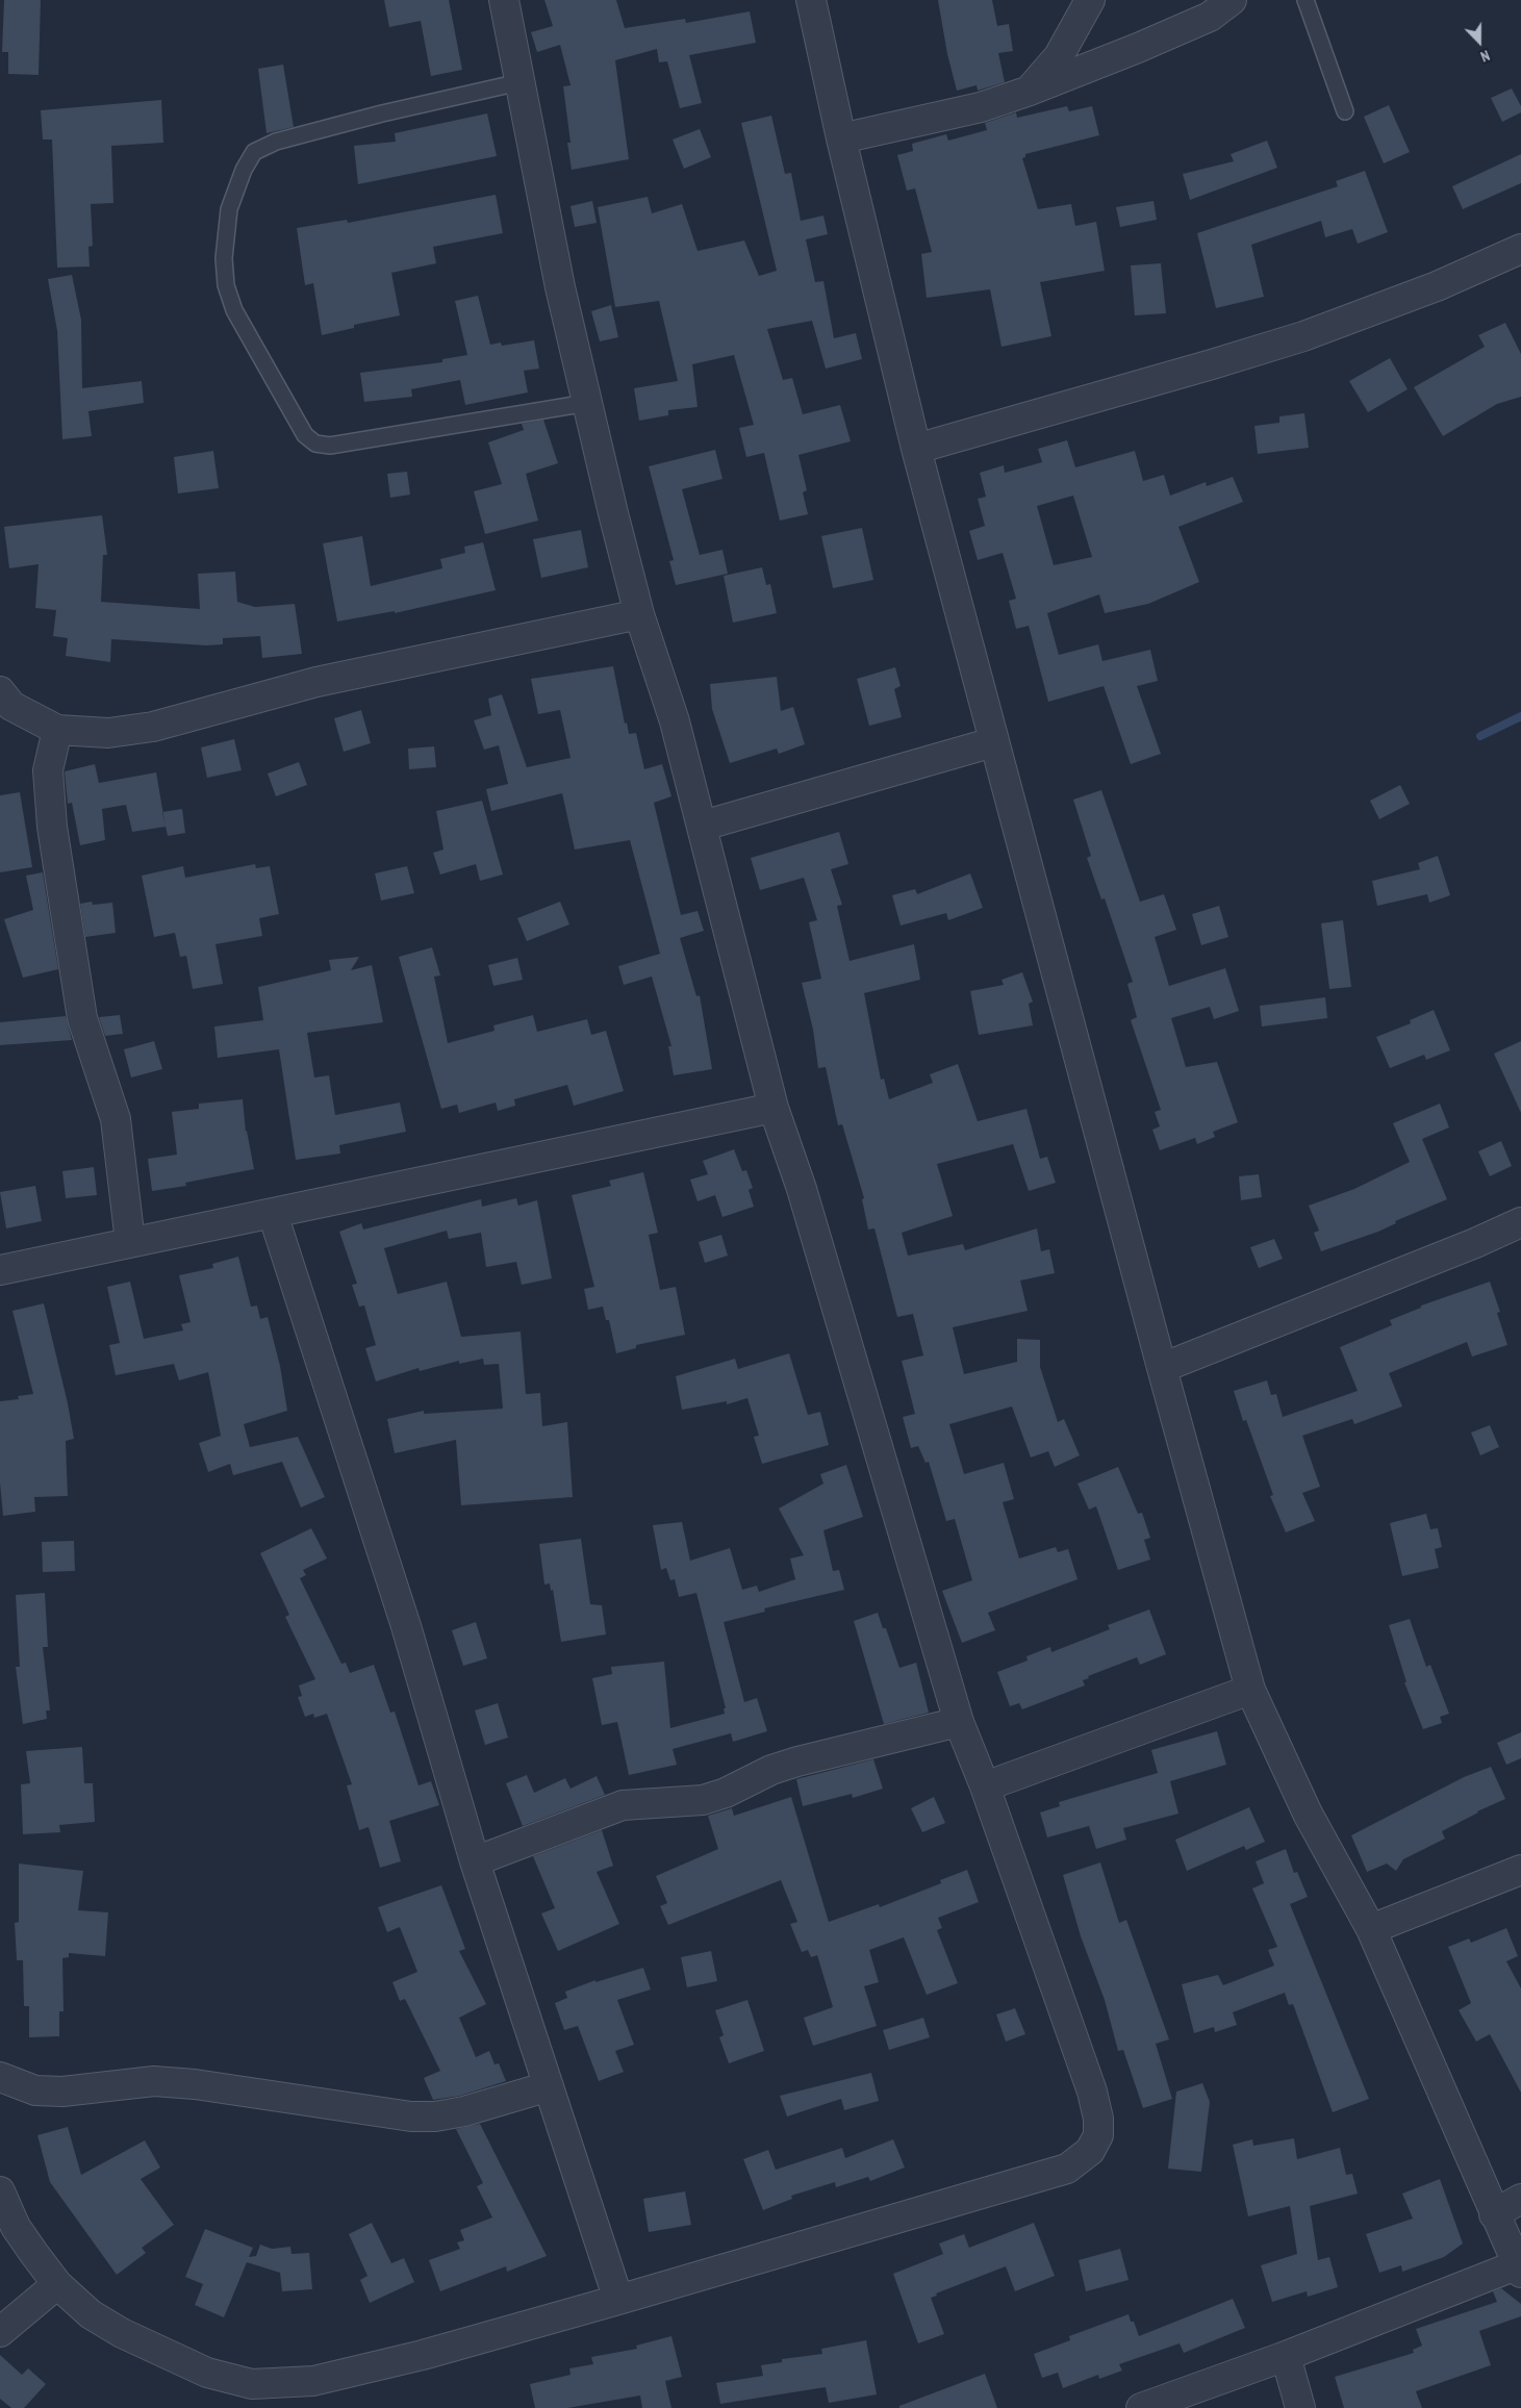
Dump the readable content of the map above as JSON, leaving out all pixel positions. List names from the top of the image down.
{
  "north": "bottom"
}
